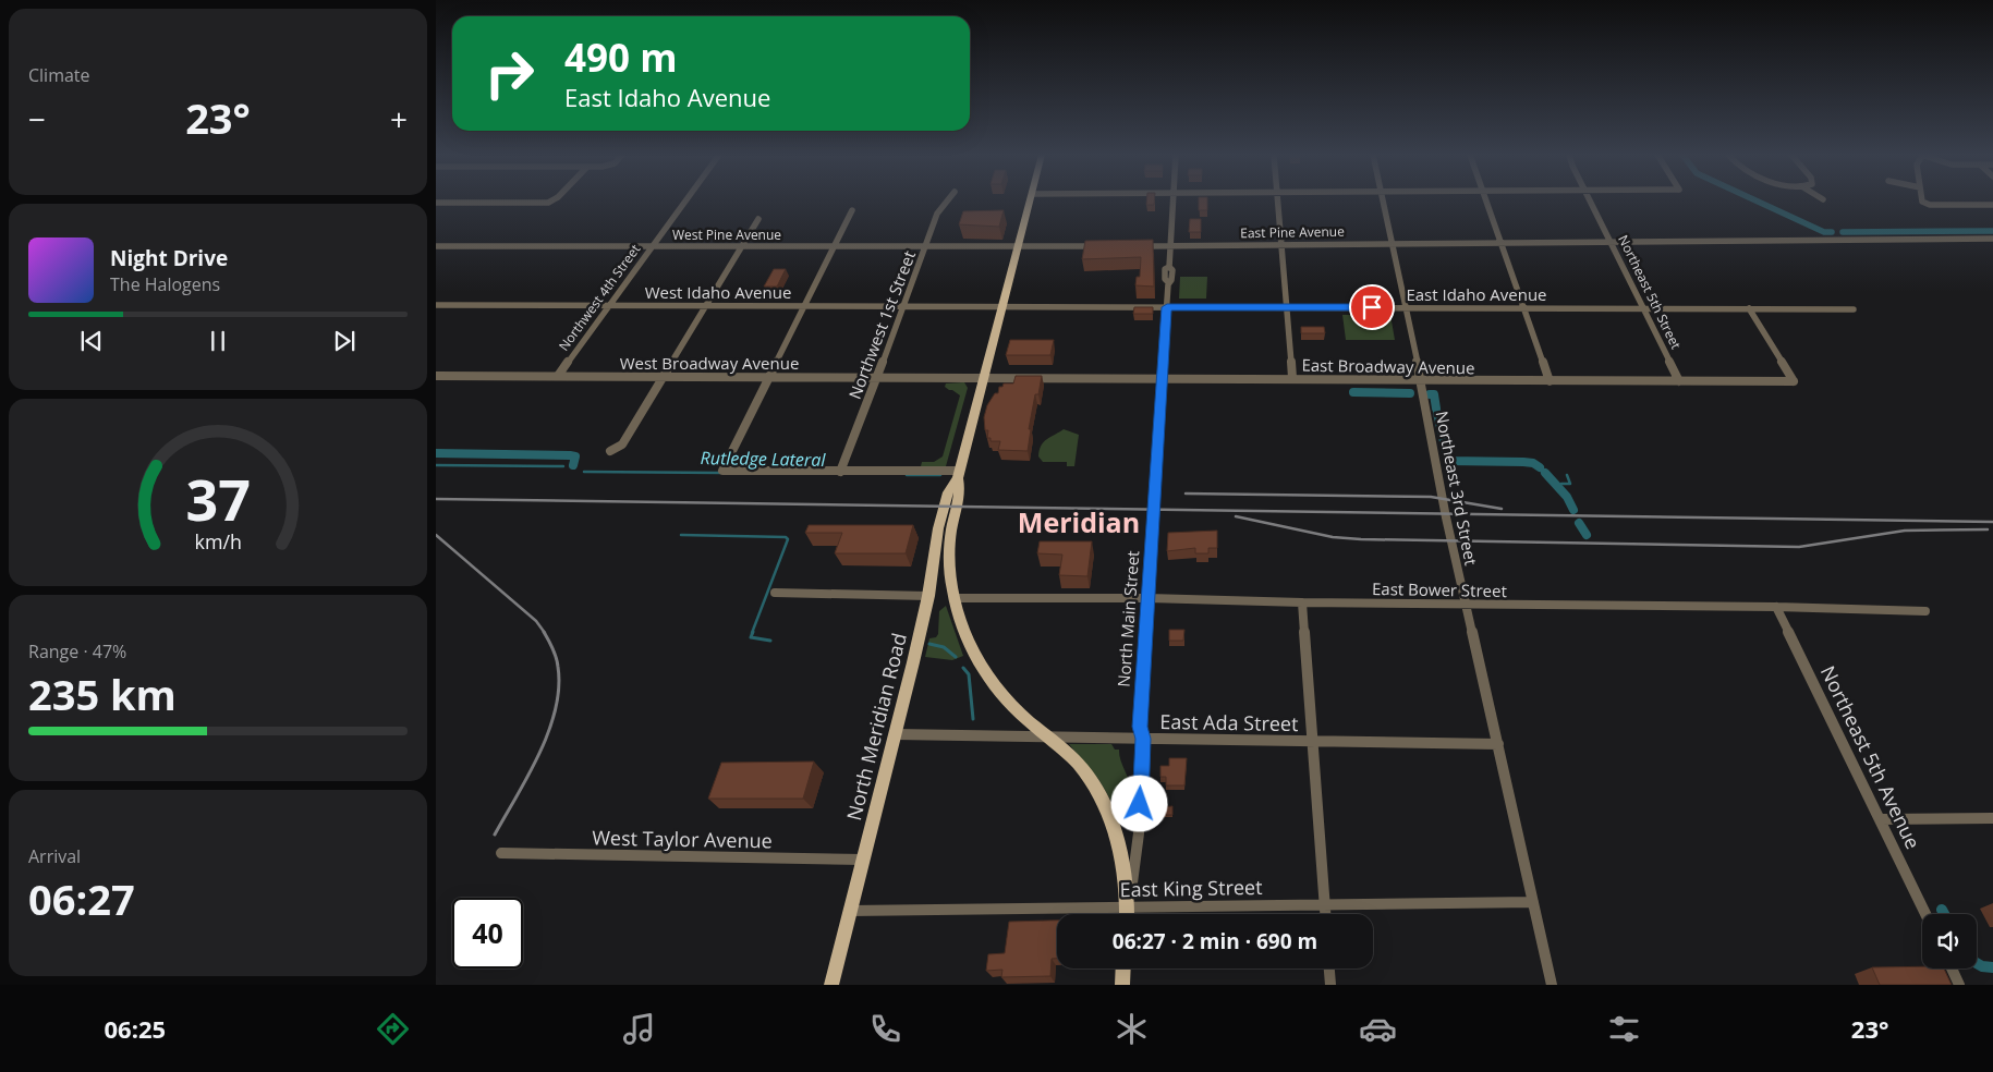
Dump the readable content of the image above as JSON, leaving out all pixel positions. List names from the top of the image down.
{
  "streets": {
    "main road": ["North Meridian Road"],
    "street": [
      "East Pine Avenue",
      "West Pine Avenue",
      "West Idaho Avenue",
      "Northeast 5th Street",
      "East Idaho Avenue",
      "Northwest 4th Street",
      "Northwest 1st Street",
      "West Broadway Avenue",
      "East Broadway Avenue",
      "Northeast 3rd Street",
      "East Bower Street",
      "North Main Street",
      "East Ada Street",
      "Northeast 5th Avenue",
      "West Taylor Avenue",
      "East King Street"
    ]
  },
  "crossings": [
    ["East Pine Avenue", "Northeast 5th Street"],
    ["East Pine Avenue", "Northeast 3rd Street"],
    ["East Pine Avenue", "North Main Street"],
    ["West Pine Avenue", "Northwest 4th Street"],
    ["West Pine Avenue", "Northwest 1st Street"],
    ["West Pine Avenue", "North Meridian Road"],
    ["West Idaho Avenue", "East Idaho Avenue"],
    ["West Idaho Avenue", "Northwest 4th Street"],
    ["West Idaho Avenue", "Northwest 1st Street"],
    ["West Idaho Avenue", "North Meridian Road"],
    ["Northeast 5th Street", "East Idaho Avenue"],
    ["Northeast 5th Street", "East Broadway Avenue"],
    ["East Idaho Avenue", "East Broadway Avenue"],
    ["East Idaho Avenue", "Northeast 3rd Street"],
    ["East Idaho Avenue", "North Main Street"],
    ["East Idaho Avenue", "North Meridian Road"],
    ["Northwest 4th Street", "West Broadway Avenue"],
    ["Northwest 1st Street", "West Broadway Avenue"],
    ["West Broadway Avenue", "East Broadway Avenue"],
    ["West Broadway Avenue", "North Meridian Road"],
    ["East Broadway Avenue", "Northeast 3rd Street"],
    ["East Broadway Avenue", "North Main Street"],
    ["East Broadway Avenue", "North Meridian Road"],
    ["Northeast 3rd Street", "East Bower Street"],
    ["Northeast 3rd Street", "East Ada Street"],
    ["Northeast 3rd Street", "East King Street"],
    ["East Bower Street", "North Main Street"],
    ["East Bower Street", "North Meridian Road"],
    ["East Bower Street", "Northeast 5th Avenue"],
    ["North Main Street", "East Ada Street"],
    ["East Ada Street", "North Meridian Road"],
    ["North Meridian Road", "West Taylor Avenue"],
    ["North Meridian Road", "East King Street"]
  ],
  "districts": ["Meridian"],
  "water": ["Rutledge Lateral"],
  "page": {
    "tile": [
      "Climate",
      ["Range · 47%", "235 km"],
      ["Arrival", "06:27"]
    ],
    "turn": ["490 m", "East Idaho Avenue"],
    "heat": ["−", "23°", "+"],
    "song": ["Night Drive", "The Halogens"],
    "limit": "40",
    "trip": "06:27 · 2 min · 690 m",
    "tabs": ["06:25", "23°"],
    "gauge": ["37", "km/h"]
  }
}
